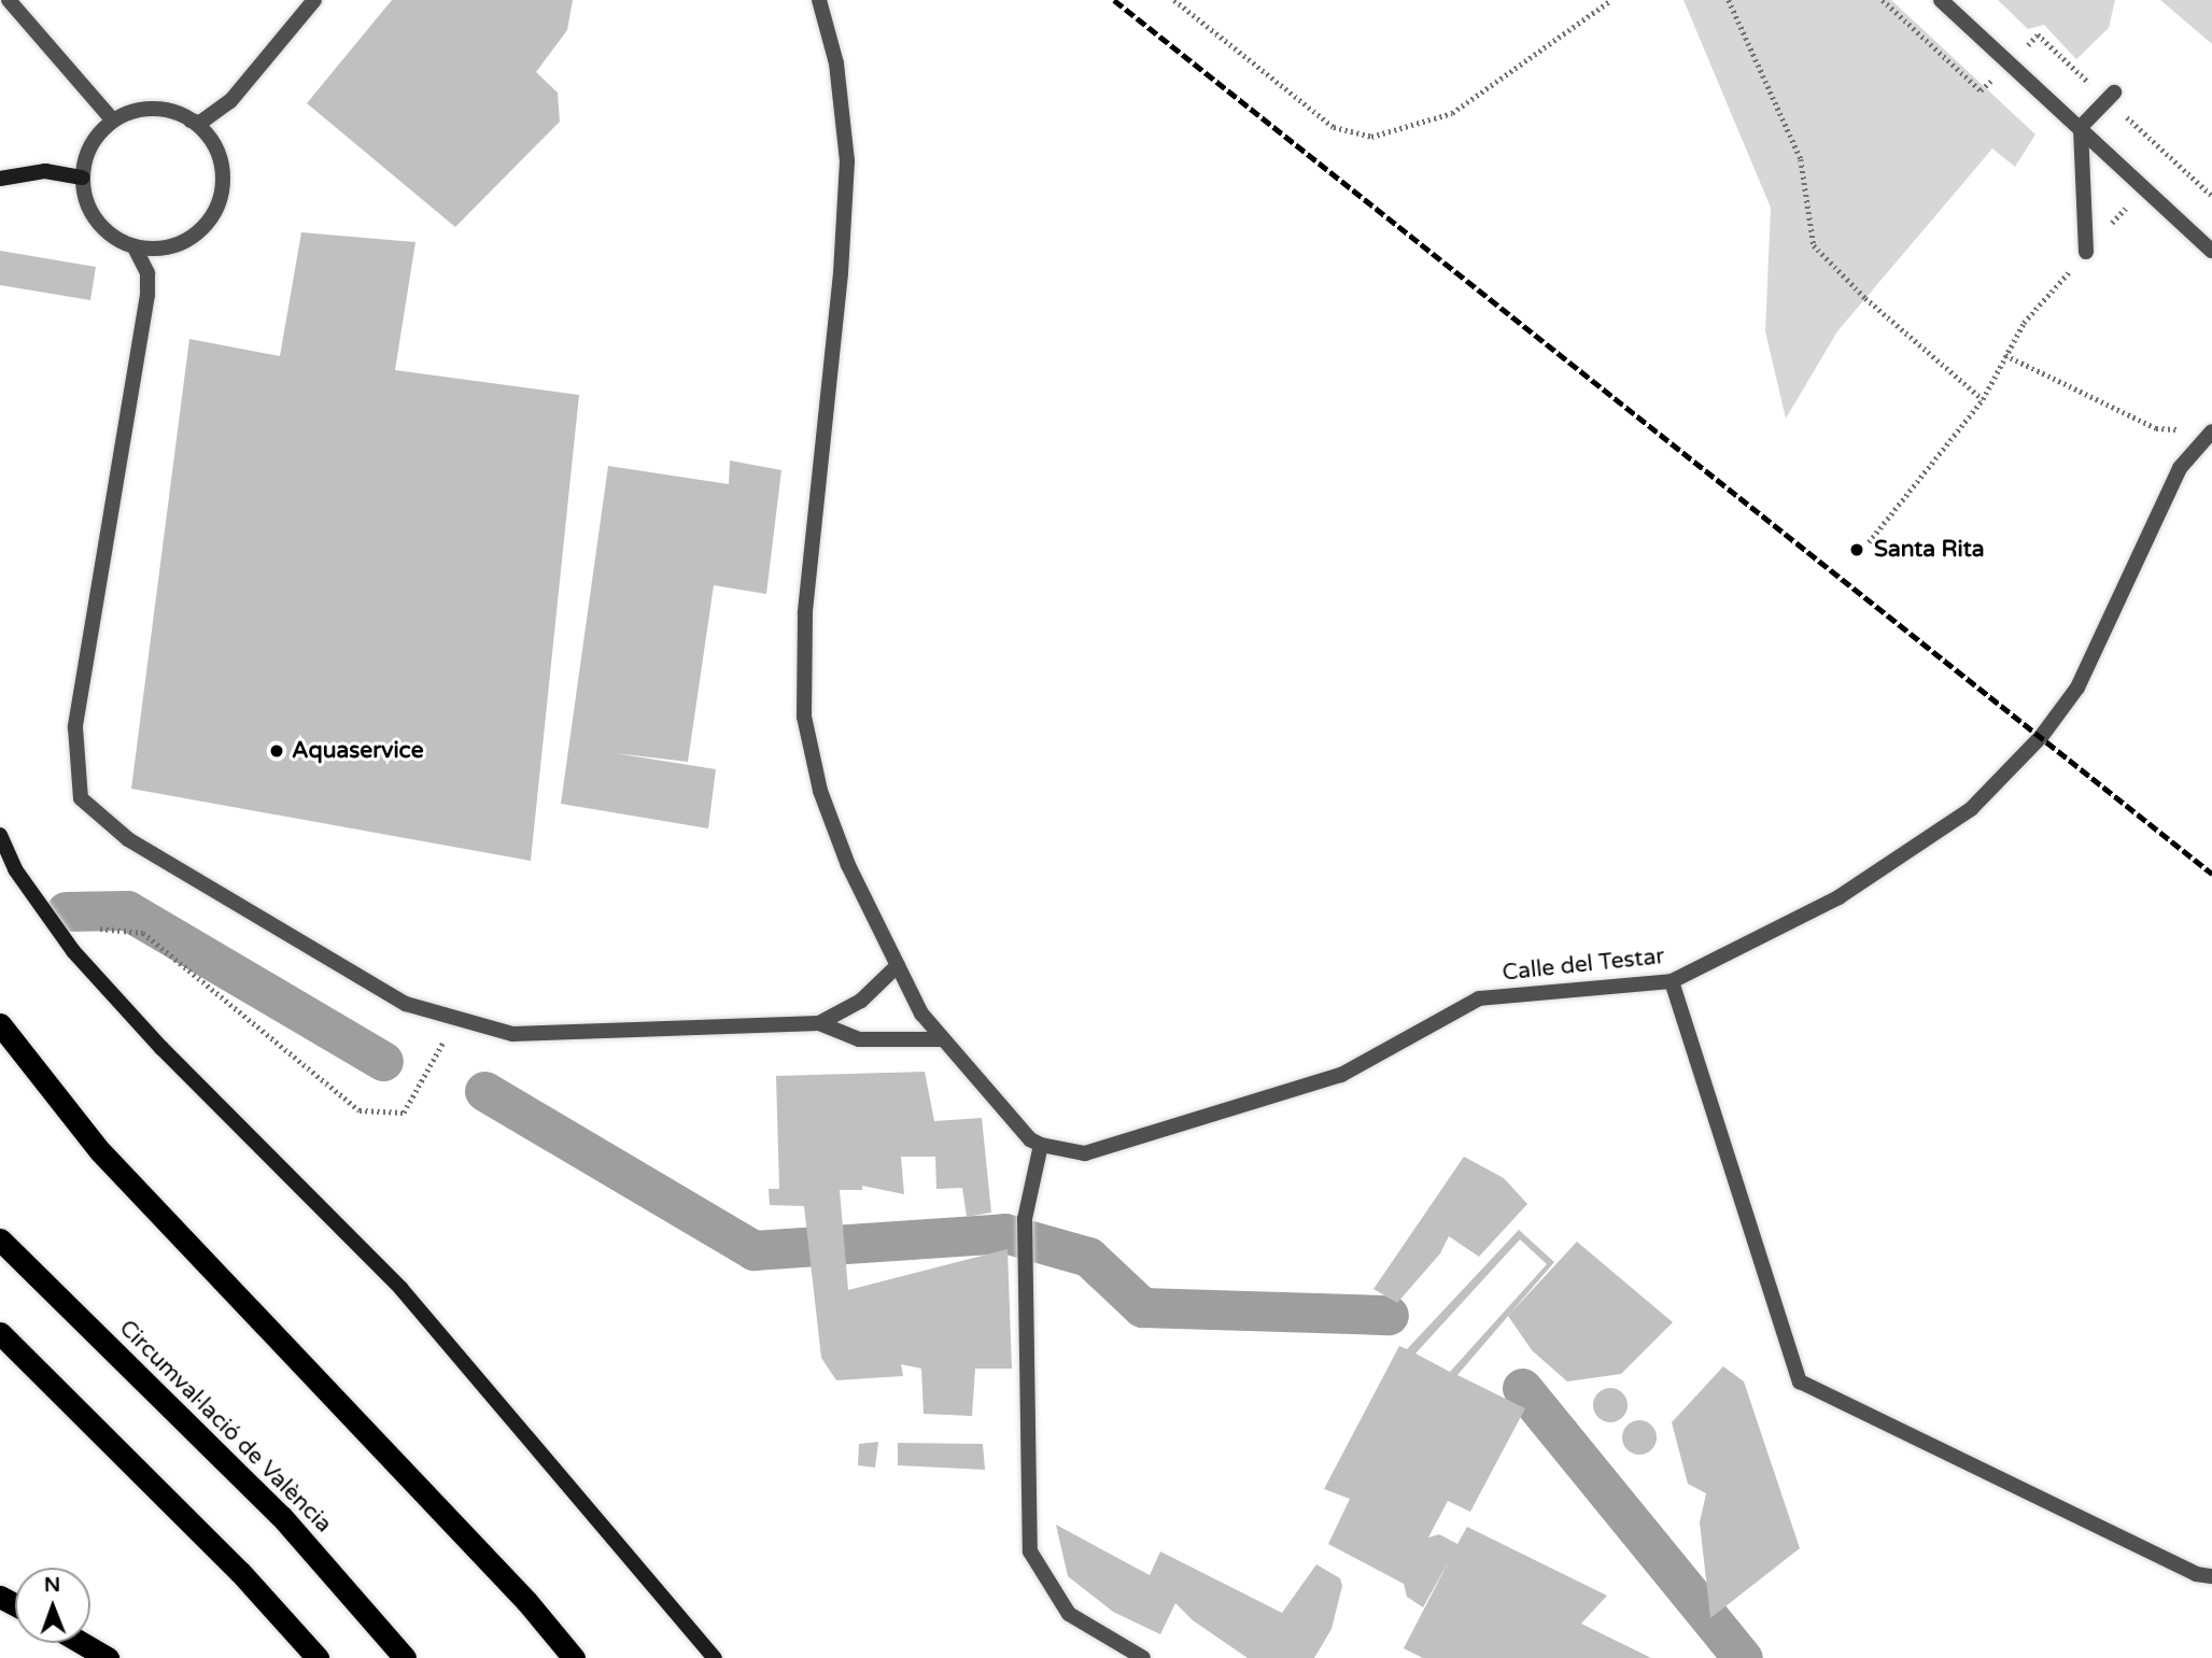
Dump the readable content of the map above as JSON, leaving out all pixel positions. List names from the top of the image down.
{
  "streets": {
    "highway": ["Circumval·lació de València"],
    "street": ["Calle del Testar"]
  },
  "places": ["Santa Rita", "Aquaservice"],
  "north": "top"
}
